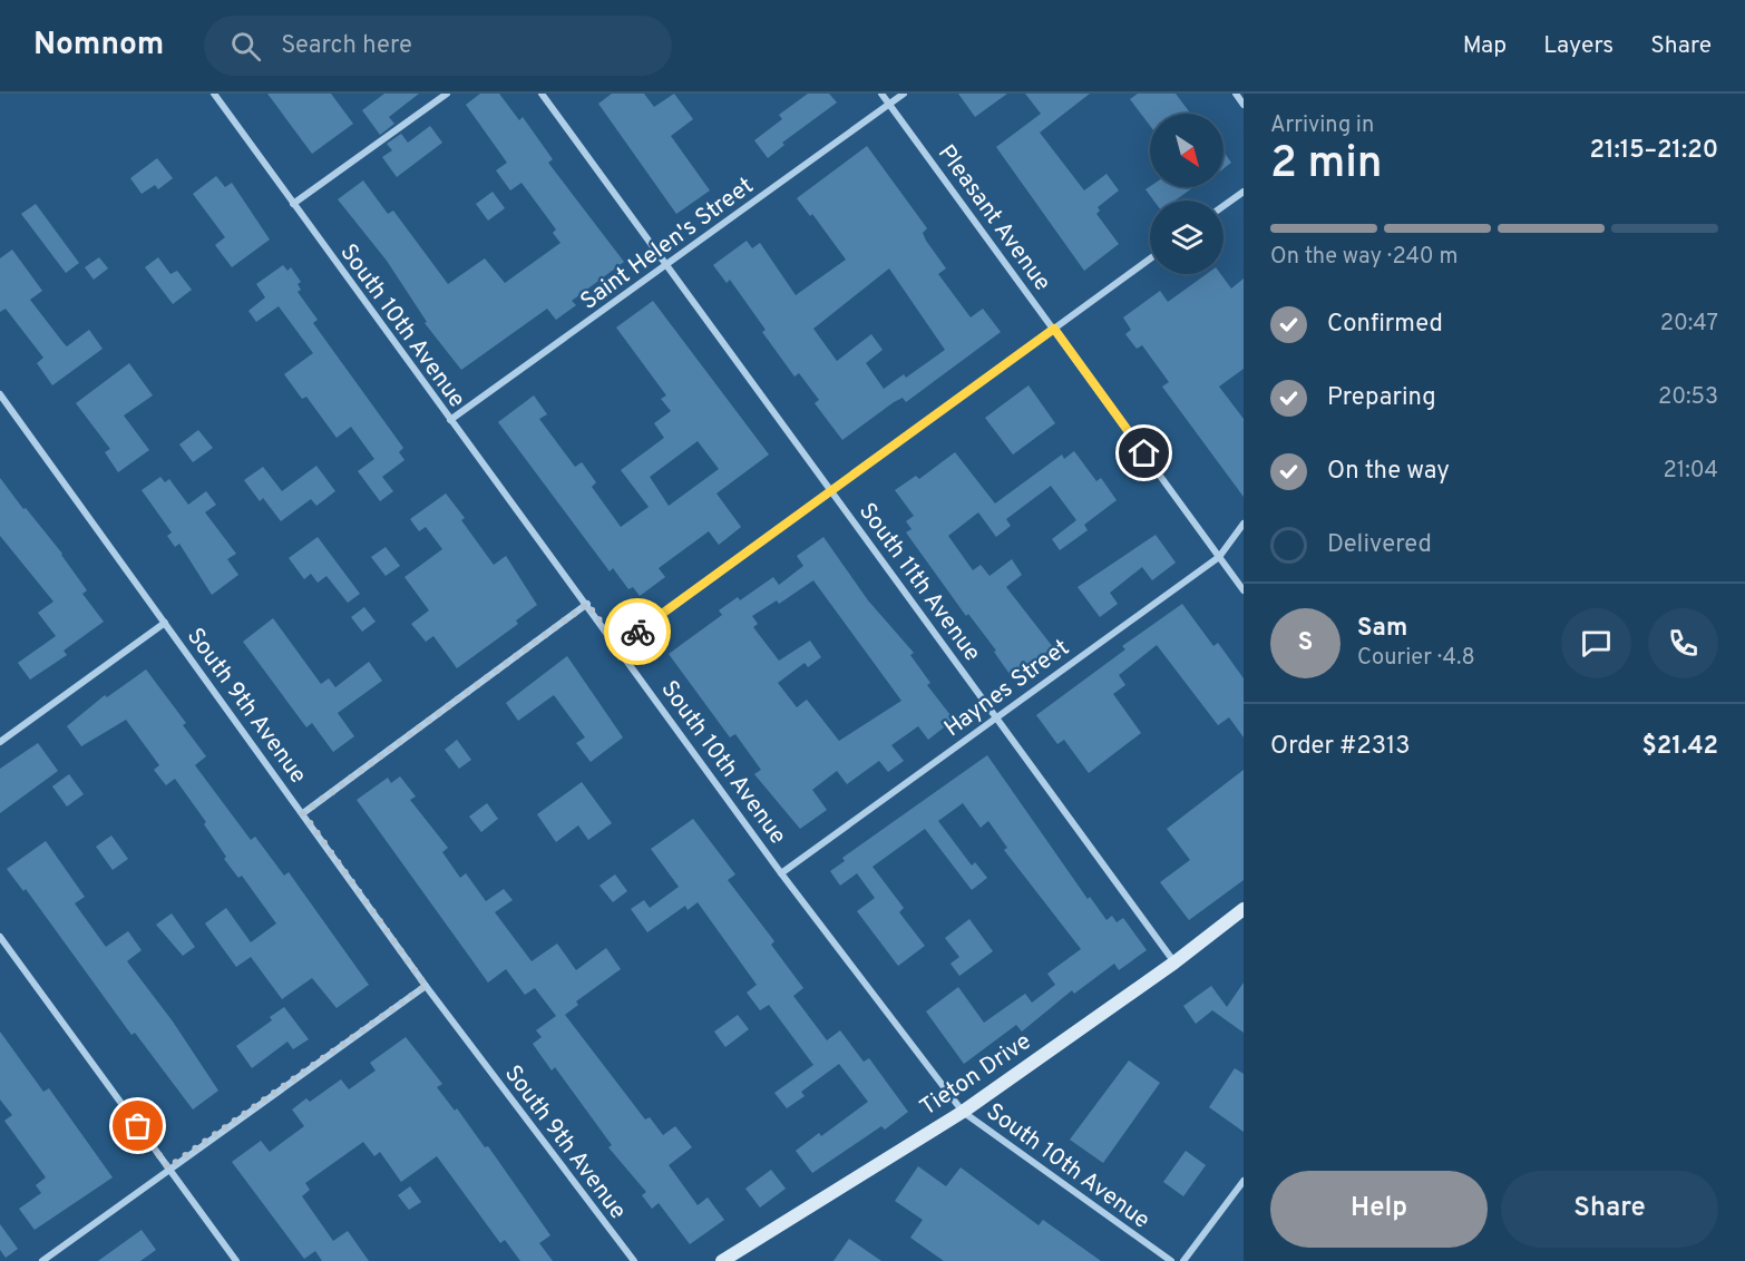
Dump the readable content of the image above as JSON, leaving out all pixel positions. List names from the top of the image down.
{
  "streets": {
    "main road": ["Tieton Drive"],
    "street": [
      "Pleasant Avenue",
      "Saint Helen's Street",
      "South 10th Avenue",
      "South 11th Avenue",
      "Haynes Street",
      "South 9th Avenue"
    ]
  },
  "crossings": [
    ["Pleasant Avenue", "Saint Helen's Street"],
    ["Pleasant Avenue", "Haynes Street"],
    ["Saint Helen's Street", "South 10th Avenue"],
    ["Saint Helen's Street", "South 11th Avenue"],
    ["South 10th Avenue", "Haynes Street"],
    ["South 10th Avenue", "Tieton Drive"],
    ["South 11th Avenue", "Haynes Street"],
    ["South 11th Avenue", "Tieton Drive"]
  ],
  "north": "bottom right",
  "page": {
    "header": "Nomnom",
    "search": "Search here",
    "nav": ["Map", "Layers", "Share"],
    "heading": ["2 min", "Arriving in", "21:15–21:20"],
    "panel": [
      "Sam",
      "Courier · 4.8",
      "Order #2313",
      "$21.42"
    ],
    "bar": "On the way · 240 m",
    "list": [
      ["Confirmed", "20:47"],
      ["Preparing", "20:53"],
      ["On the way", "21:04"],
      "Delivered"
    ],
    "round": "S",
    "buttons": ["Help", "Share"]
  }
}
